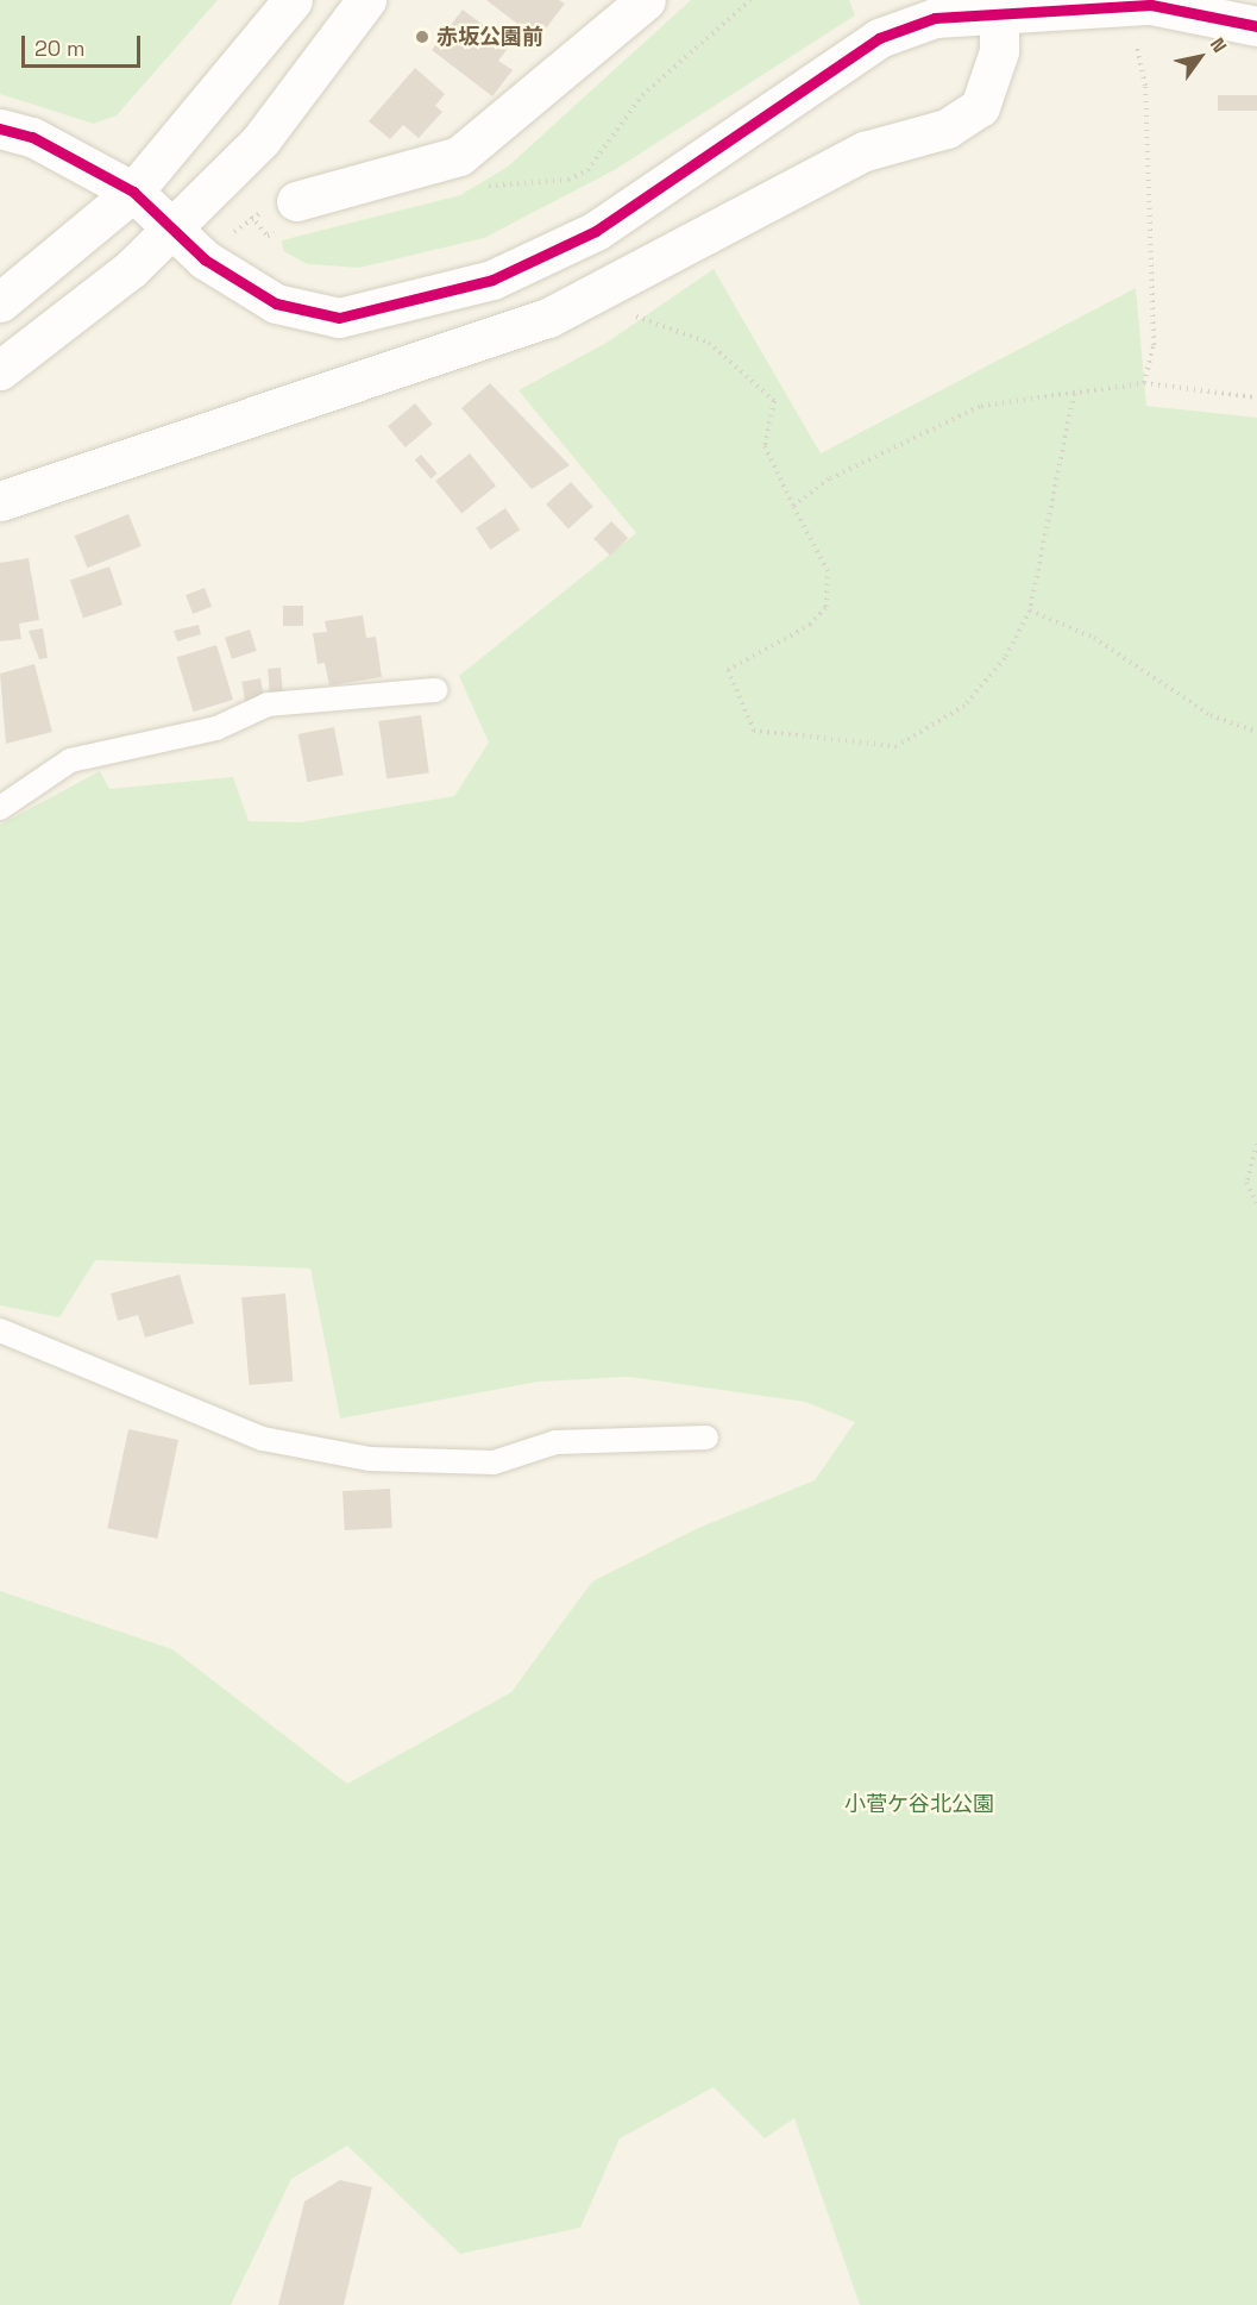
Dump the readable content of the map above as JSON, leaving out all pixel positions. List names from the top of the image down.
{
  "parks": ["小菅ケ谷北公園"],
  "places": ["赤坂公園前"],
  "scale_bar": "20 m",
  "north": "top right"
}
